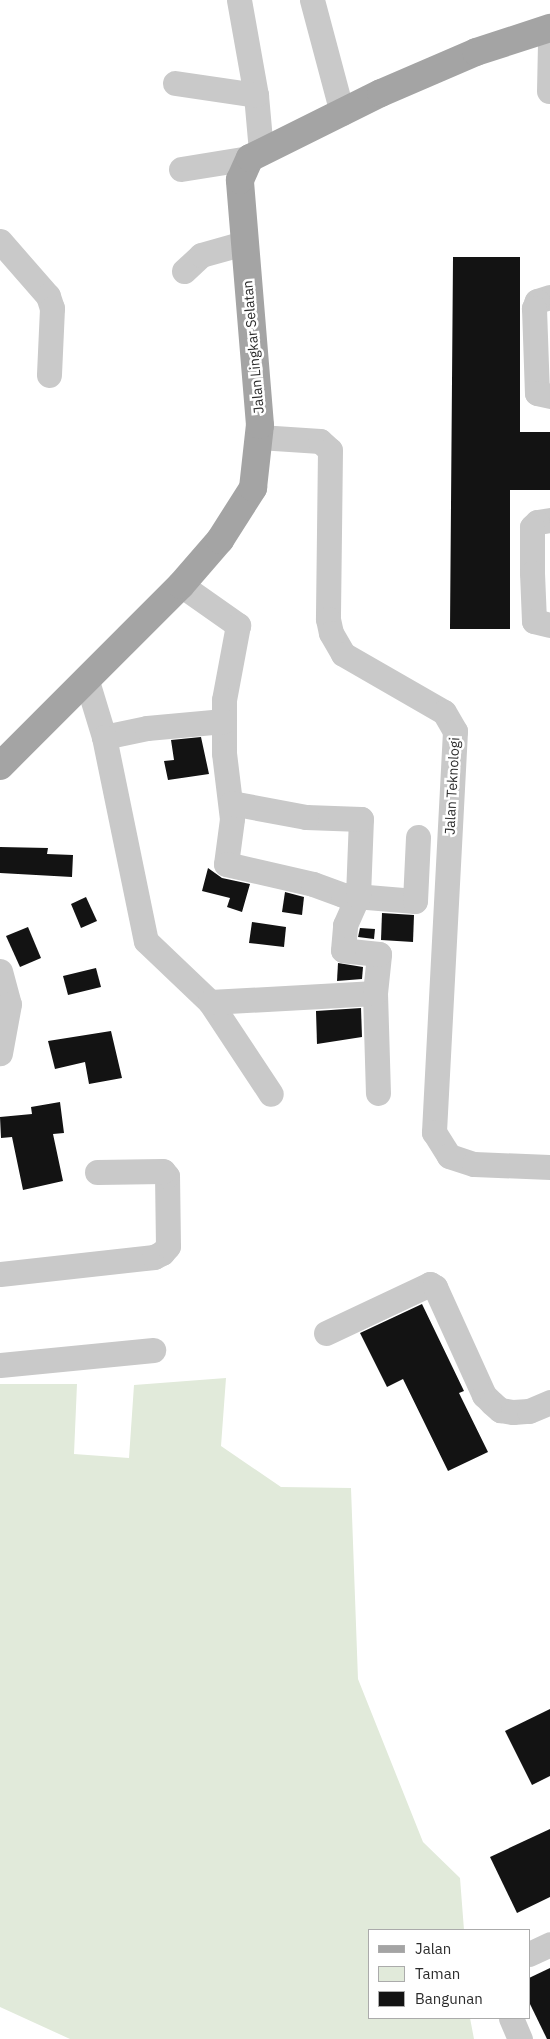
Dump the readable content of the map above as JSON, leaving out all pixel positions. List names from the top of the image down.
{
  "streets": {
    "main road": ["Jalan Lingkar Selatan"],
    "street": ["Jalan Teknologi"]
  },
  "crossings": [
    ["Jalan Lingkar Selatan", "Jalan Teknologi"]
  ],
  "legend": ["Jalan", "Taman", "Bangunan"]
}
